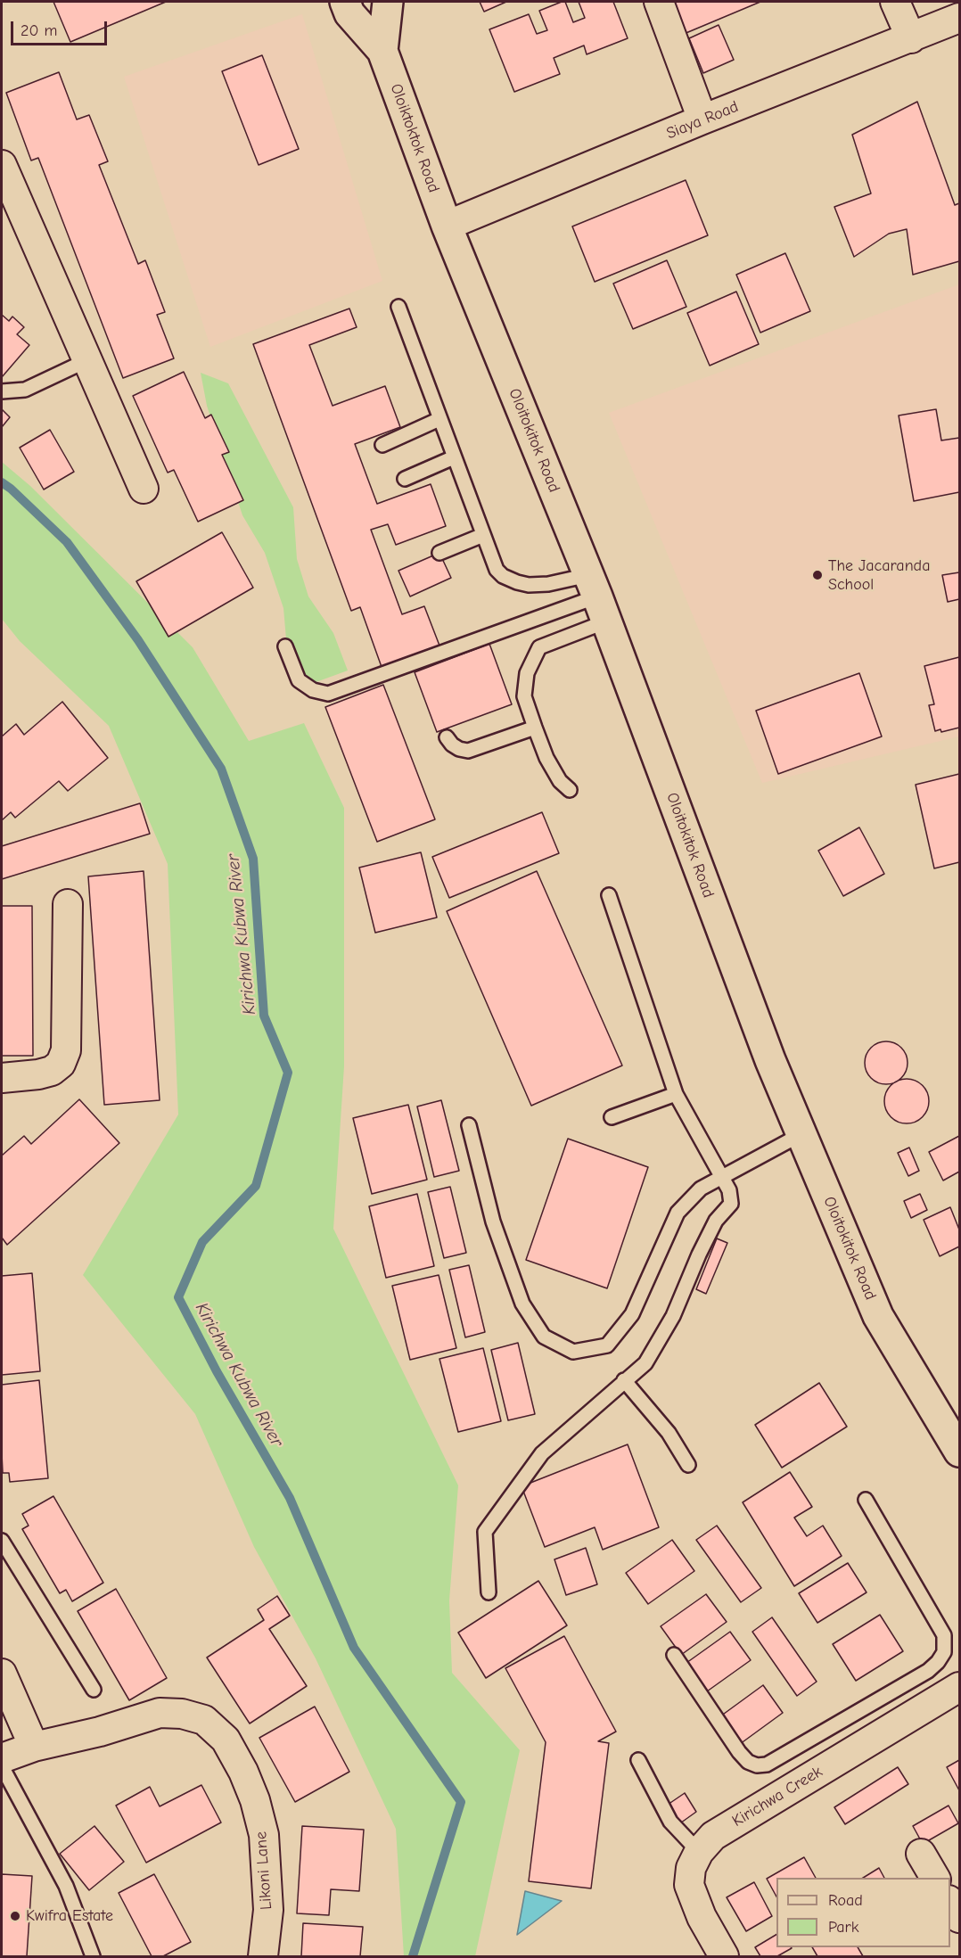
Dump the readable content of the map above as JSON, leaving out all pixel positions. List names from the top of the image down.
{
  "streets": {
    "main road": ["Oloiktoktok Road", "Oloitokitok Road"],
    "street": ["Siaya Road", "Kirichwa Creek", "Likoni Lane"]
  },
  "crossings": [
    ["Siaya Road", "Oloiktoktok Road"],
    ["Siaya Road", "Oloitokitok Road"],
    ["Oloiktoktok Road", "Oloitokitok Road"]
  ],
  "water": ["Kirichwa Kubwa River"],
  "places": ["The Jacaranda School", "Kwifra Estate"],
  "legend": ["Road", "Park"],
  "scale_bar": "20 m"
}
